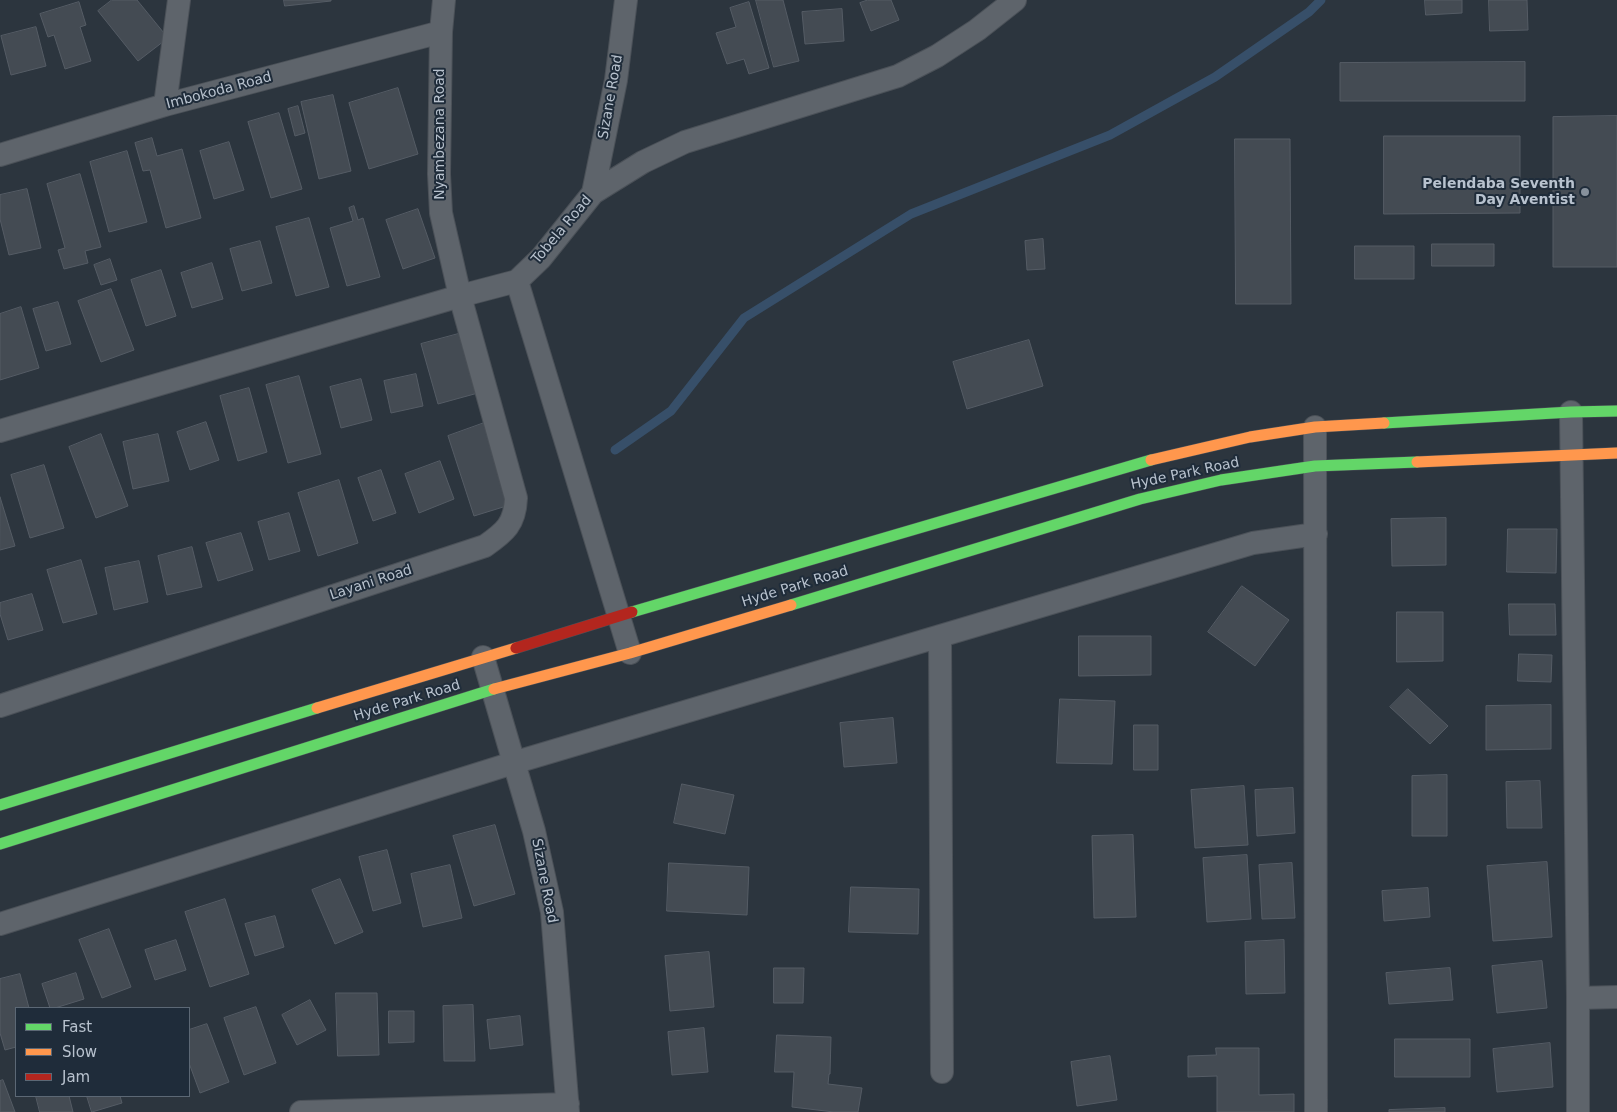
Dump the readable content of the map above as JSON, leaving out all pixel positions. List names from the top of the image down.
{
  "streets": {
    "street": [
      "Imbokoda Road",
      "Sizane Road",
      "Nyambezana Road",
      "Tobela Road",
      "Hyde Park Road",
      "Layani Road"
    ]
  },
  "crossings": [
    ["Imbokoda Road", "Nyambezana Road"],
    ["Sizane Road", "Tobela Road"],
    ["Sizane Road", "Hyde Park Road"],
    ["Nyambezana Road", "Layani Road"]
  ],
  "places": ["Pelendaba Seventh Day Aventist"],
  "legend": ["Fast", "Slow", "Jam"]
}
